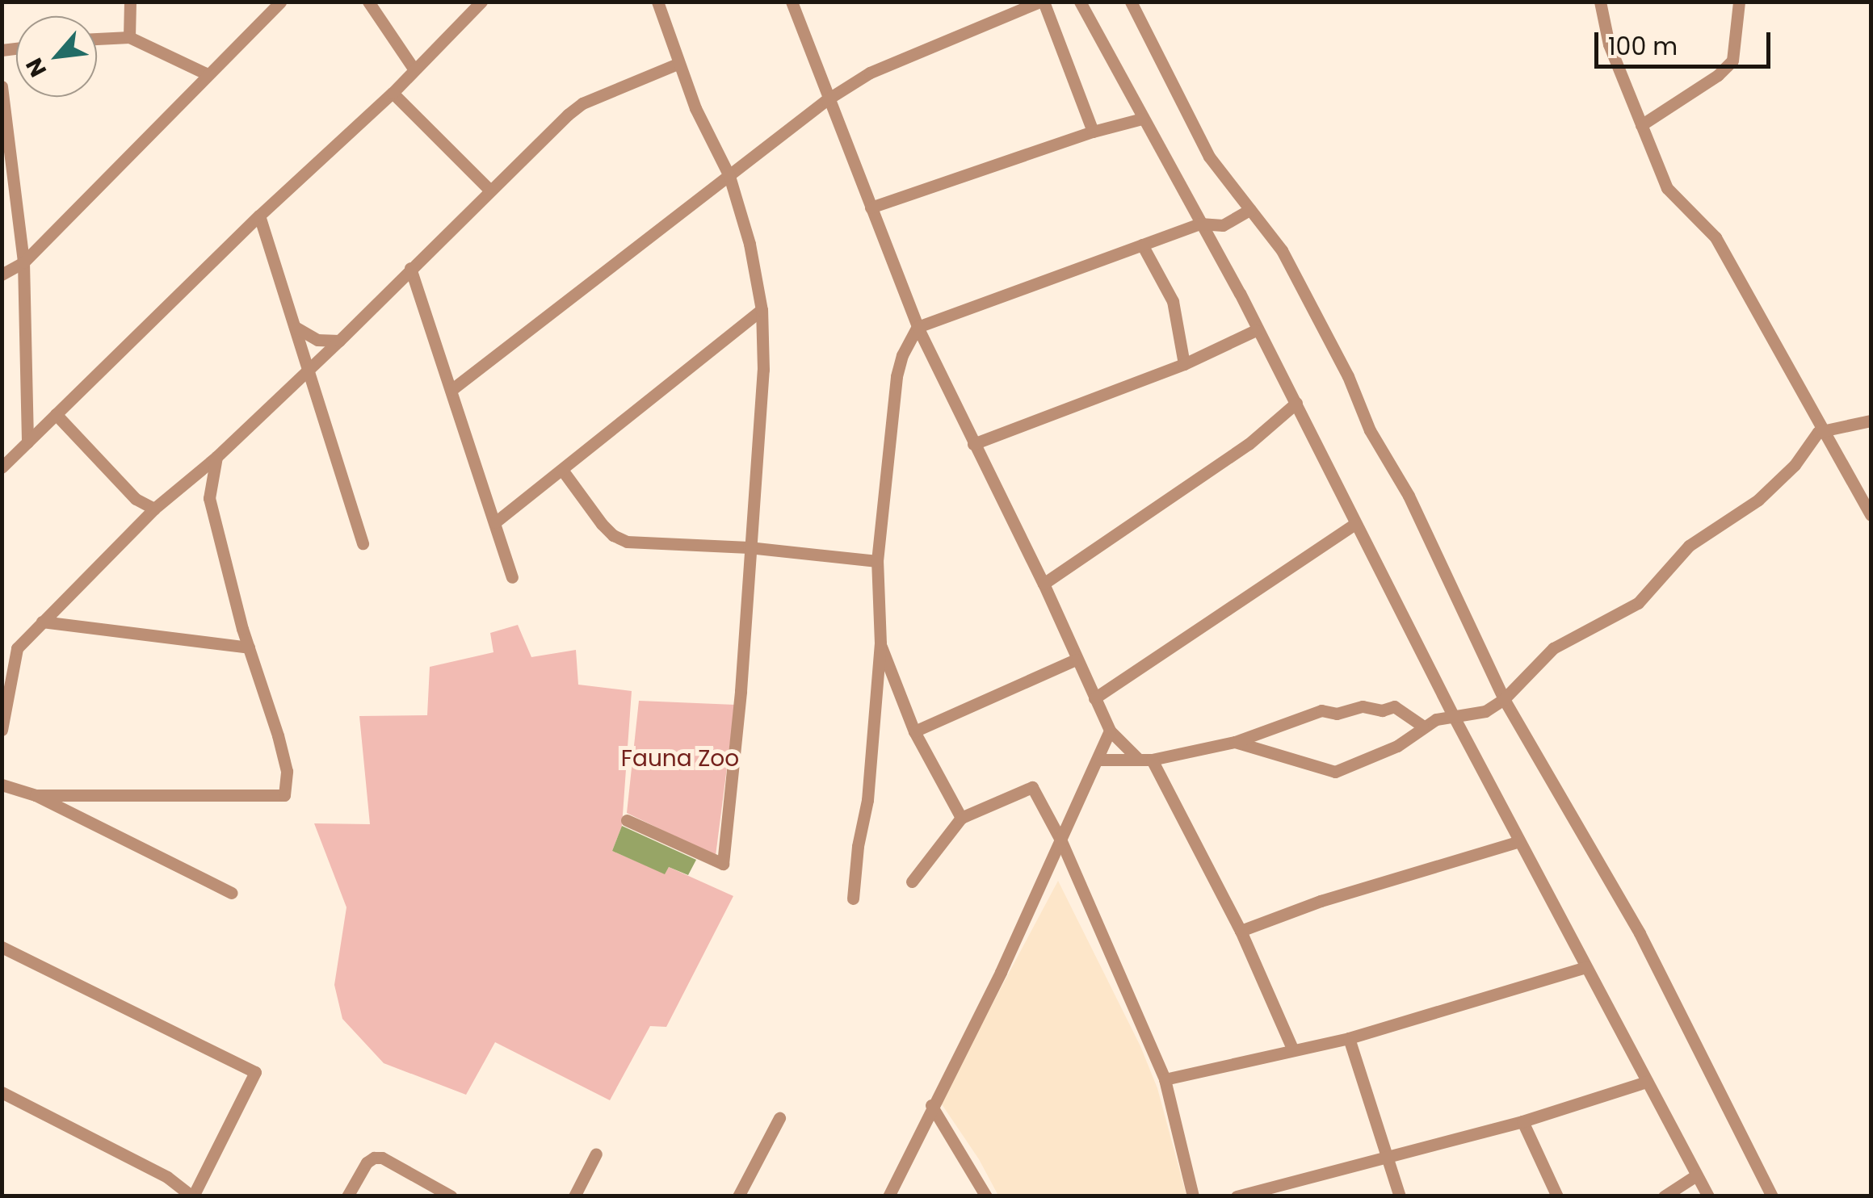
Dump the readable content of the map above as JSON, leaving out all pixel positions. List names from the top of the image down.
{
  "parks": ["Fauna Zoo"],
  "scale_bar": "100 m",
  "north": "bottom left"
}
